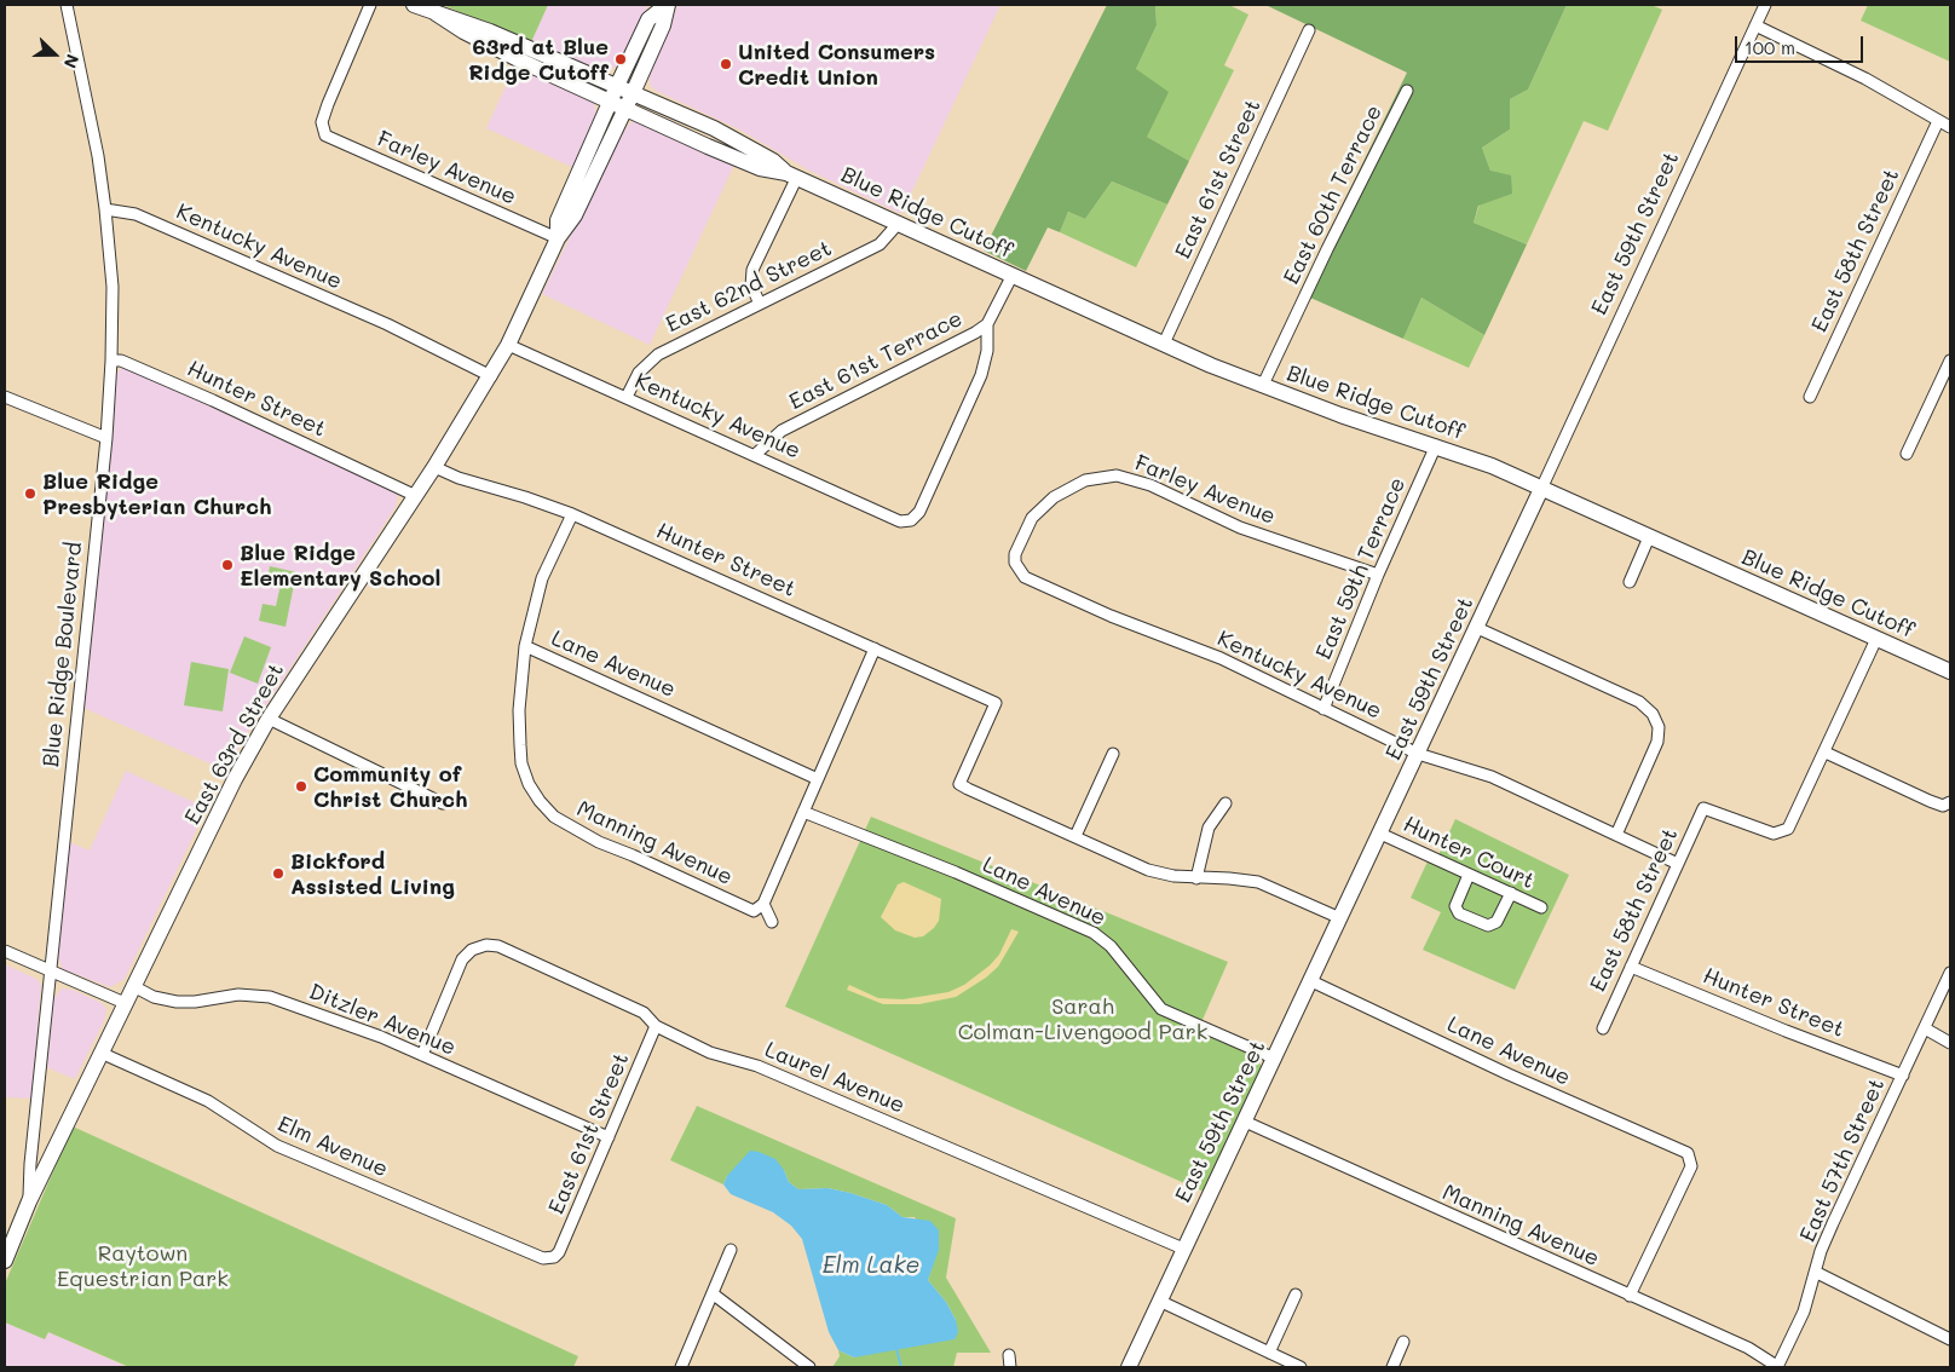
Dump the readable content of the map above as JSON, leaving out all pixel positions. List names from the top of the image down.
{
  "streets": {
    "main road": ["Blue Ridge Cutoff", "East 59th Street", "East 63rd Street"],
    "street": [
      "Farley Avenue",
      "East 61st Street",
      "East 60th Terrace",
      "Kentucky Avenue",
      "East 58th Street",
      "East 62nd Street",
      "East 61st Terrace",
      "Hunter Street",
      "East 59th Terrace",
      "Blue Ridge Boulevard",
      "Lane Avenue",
      "Manning Avenue",
      "Hunter Court",
      "Ditzler Avenue",
      "Laurel Avenue",
      "Elm Avenue",
      "East 57th Street"
    ]
  },
  "crossings": [
    ["Farley Avenue", "Kentucky Avenue"],
    ["Farley Avenue", "East 59th Terrace"],
    ["Farley Avenue", "East 63rd Street"],
    ["East 61st Street", "Blue Ridge Cutoff"],
    ["East 61st Street", "Ditzler Avenue"],
    ["East 61st Street", "Laurel Avenue"],
    ["East 61st Street", "Elm Avenue"],
    ["East 60th Terrace", "Blue Ridge Cutoff"],
    ["Blue Ridge Cutoff", "East 59th Street"],
    ["Blue Ridge Cutoff", "East 62nd Street"],
    ["Blue Ridge Cutoff", "East 59th Terrace"],
    ["Blue Ridge Cutoff", "East 63rd Street"],
    ["East 59th Street", "Kentucky Avenue"],
    ["East 59th Street", "Lane Avenue"],
    ["East 59th Street", "Manning Avenue"],
    ["East 59th Street", "Hunter Court"],
    ["East 59th Street", "Laurel Avenue"],
    ["Kentucky Avenue", "East 58th Street"],
    ["Kentucky Avenue", "East 62nd Street"],
    ["Kentucky Avenue", "East 61st Terrace"],
    ["Kentucky Avenue", "East 59th Terrace"],
    ["Kentucky Avenue", "Blue Ridge Boulevard"],
    ["Kentucky Avenue", "East 63rd Street"],
    ["East 58th Street", "Hunter Street"],
    ["Hunter Street", "Blue Ridge Boulevard"],
    ["Hunter Street", "East 63rd Street"],
    ["Hunter Street", "East 57th Street"],
    ["Blue Ridge Boulevard", "East 63rd Street"],
    ["Lane Avenue", "Manning Avenue"],
    ["East 63rd Street", "Ditzler Avenue"],
    ["East 63rd Street", "Elm Avenue"],
    ["Manning Avenue", "East 57th Street"],
    ["Ditzler Avenue", "Laurel Avenue"]
  ],
  "water": ["Elm Lake"],
  "parks": ["Sarah Colman-Livengood Park", "Raytown Equestrian Park"],
  "places": [
    "63rd at Blue Ridge Cutoff",
    "United Consumers Credit Union",
    "Blue Ridge Presbyterian Church",
    "Blue Ridge Elementary School",
    "Community of Christ Church",
    "Bickford Assisted Living"
  ],
  "scale_bar": "100 m",
  "north": "right"
}
